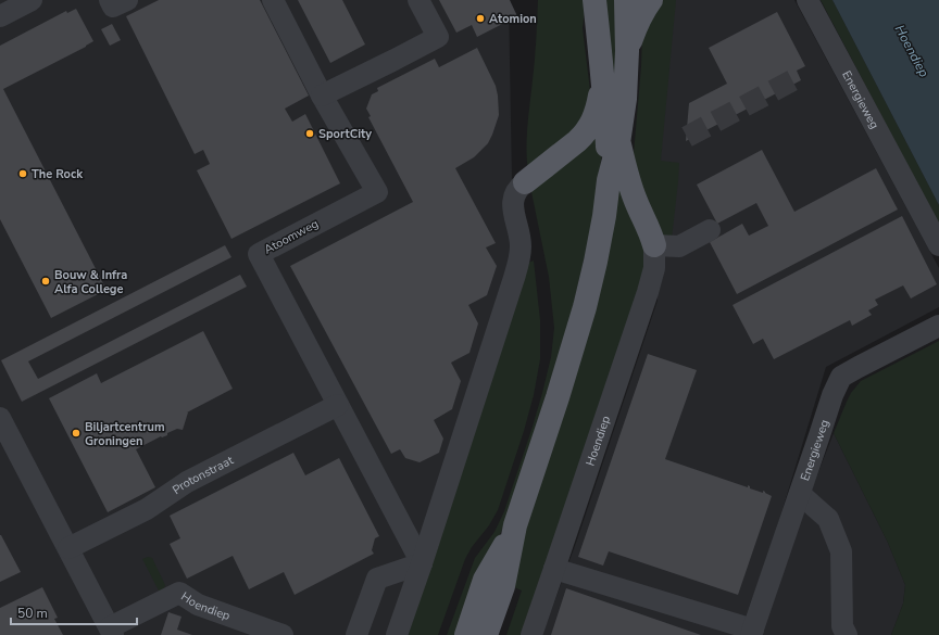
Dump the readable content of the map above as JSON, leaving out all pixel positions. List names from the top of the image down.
{
  "streets": {
    "street": [
      "Energieweg",
      "Atoomweg",
      "Hoendiep",
      "Protonstraat"
    ]
  },
  "crossings": [
    ["Energieweg", "Hoendiep"],
    ["Atoomweg", "Protonstraat"]
  ],
  "water": ["Hoendiep"],
  "places": [
    "Atomion",
    "SportCity",
    "The Rock",
    "Bouw & Infra Alfa College",
    "Biljartcentrum Groningen"
  ],
  "scale_bar": "50 m"
}
